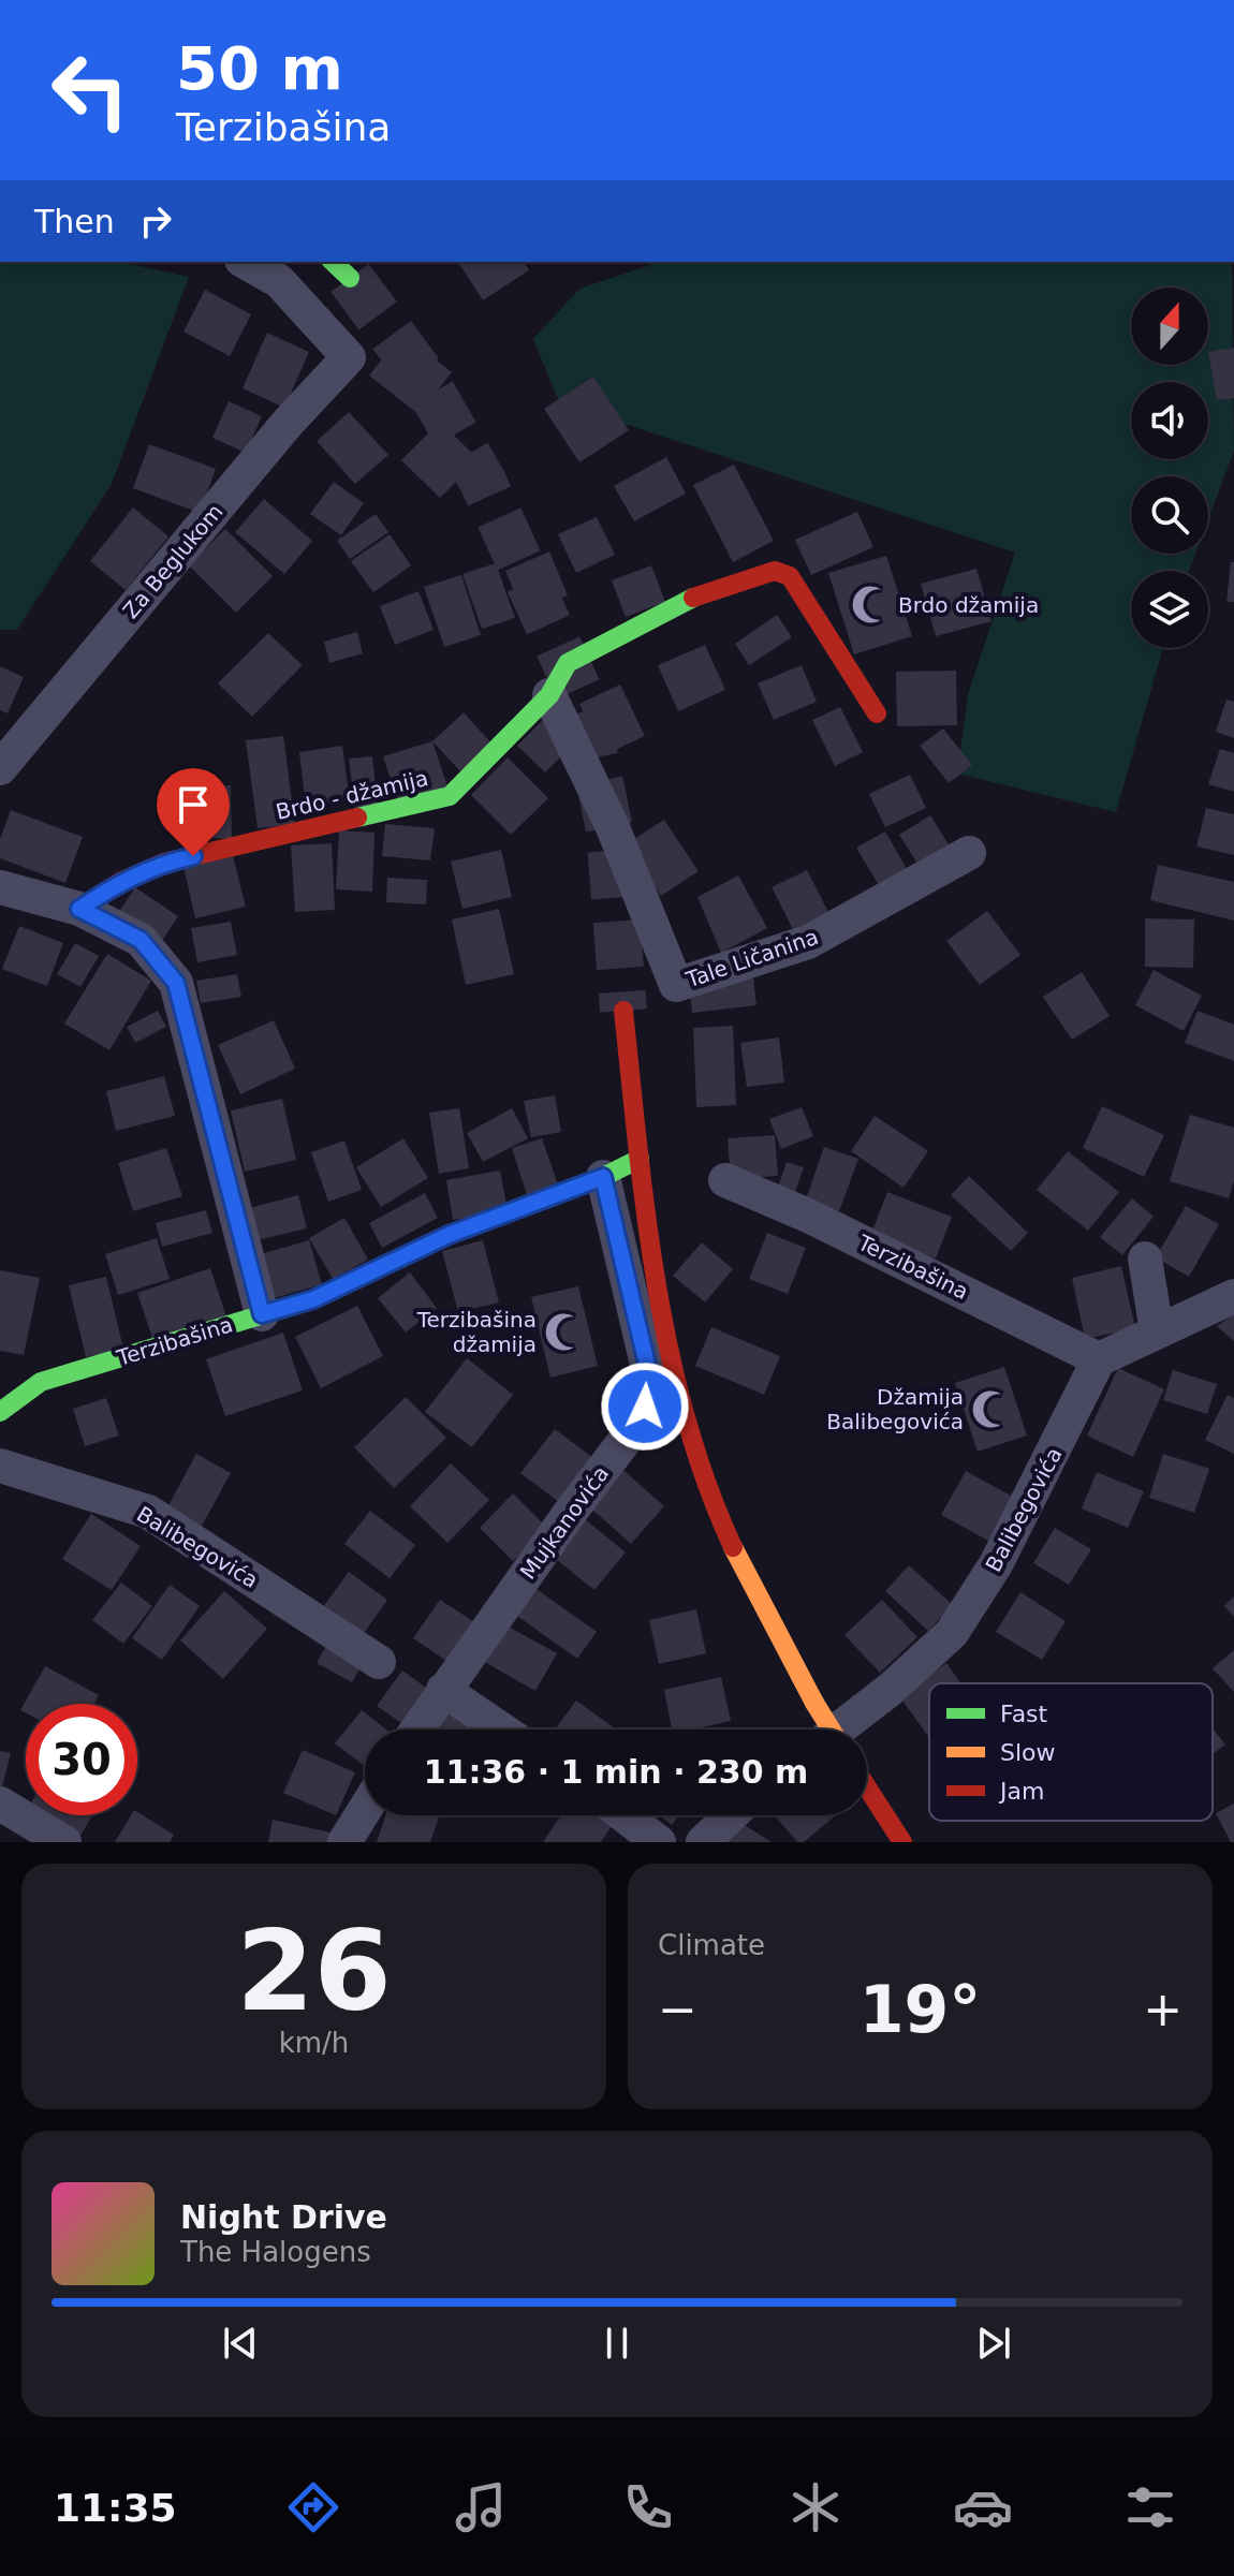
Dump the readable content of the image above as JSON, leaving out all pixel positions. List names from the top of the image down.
{
  "streets": {
    "street": [
      "Za Beglukom",
      "Brdo - džamija",
      "Tale Ličanina",
      "Terzibašina",
      "Balibegovića",
      "Mujkanovića"
    ]
  },
  "crossings": [
    ["Brdo - džamija", "Tale Ličanina"],
    ["Terzibašina", "Balibegovića"],
    ["Terzibašina", "Mujkanovića"]
  ],
  "places": {
    "mosque": ["Brdo džamija", "Terzibašina džamija", "Džamija Balibegovića"]
  },
  "legend": ["Fast", "Slow", "Jam"],
  "north": "top",
  "page": {
    "turn": ["50 m", "Terzibašina"],
    "then": "Then",
    "limit": "30",
    "trip": "11:36 · 1 min · 230 m",
    "tile": [
      ["26", "km/h"],
      "Climate"
    ],
    "heat": ["−", "19°", "+"],
    "song": ["Night Drive", "The Halogens"],
    "tabs": "11:35"
  }
}
